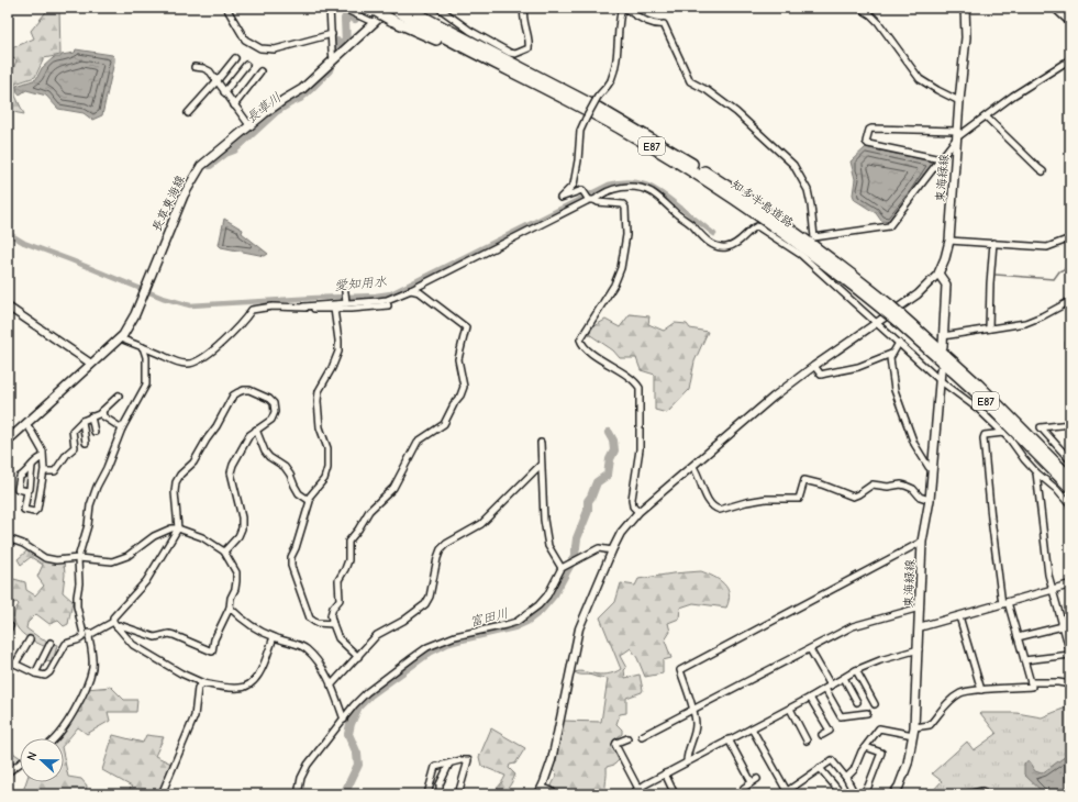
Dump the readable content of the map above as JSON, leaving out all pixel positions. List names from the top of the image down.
{
  "streets": {
    "highway": ["E87", "知多半島道路"],
    "main road": ["東海緑線", "長草東海線"]
  },
  "crossings": [
    ["長草東海線", "知多半島道路"]
  ],
  "water": ["長草川", "愛知用水", "富田川"],
  "north": "left"
}
